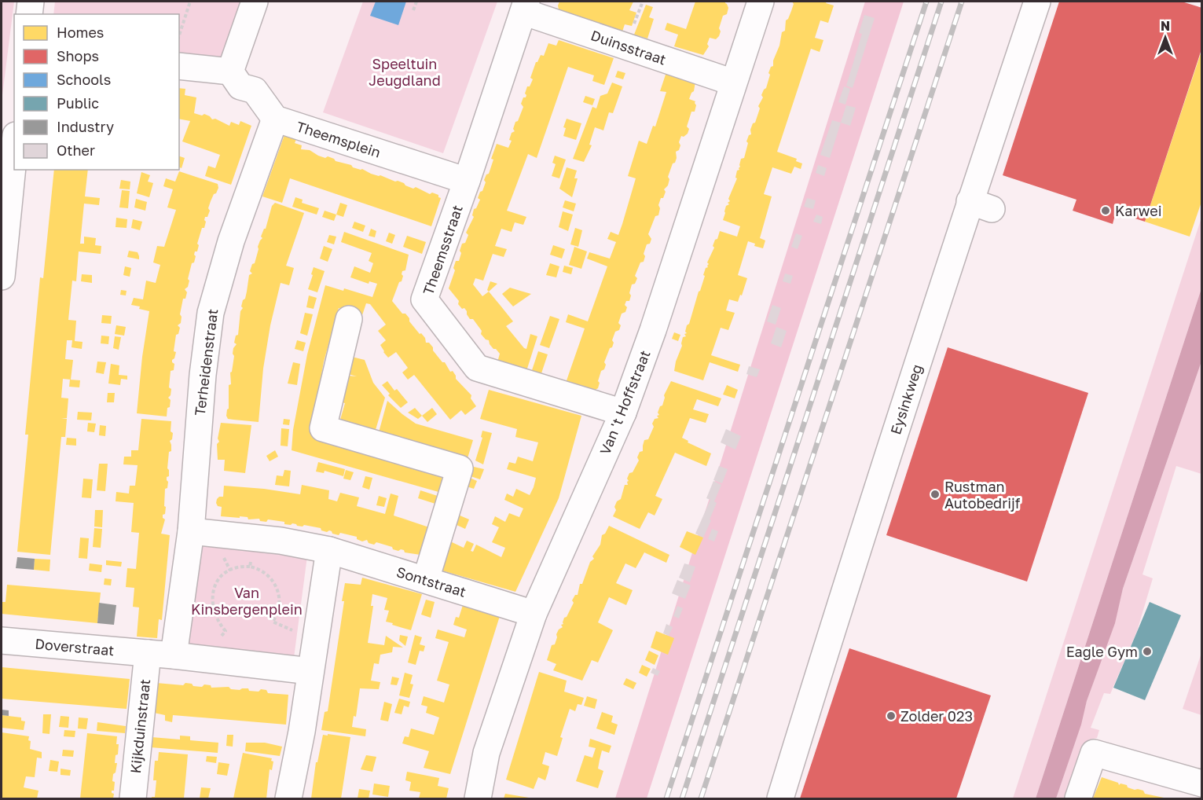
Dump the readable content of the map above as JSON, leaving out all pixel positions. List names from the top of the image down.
{
  "streets": {
    "street": [
      "Duinsstraat",
      "Theemsplein",
      "Theemsstraat",
      "Terheidenstraat",
      "Eysinkweg",
      "Van 't Hoffstraat",
      "Sontstraat",
      "Doverstraat",
      "Kijkduinstraat"
    ]
  },
  "crossings": [
    ["Duinsstraat", "Theemsstraat"],
    ["Duinsstraat", "Van 't Hoffstraat"],
    ["Theemsplein", "Theemsstraat"],
    ["Theemsplein", "Terheidenstraat"],
    ["Theemsstraat", "Van 't Hoffstraat"],
    ["Van 't Hoffstraat", "Sontstraat"],
    ["Doverstraat", "Kijkduinstraat"]
  ],
  "parks": ["Speeltuin Jeugdland", "Van Kinsbergenplein"],
  "places": [
    "Karwei",
    "Rustman Autobedrijf",
    "Eagle Gym",
    "Zolder 023"
  ],
  "legend": [
    "Homes",
    "Shops",
    "Schools",
    "Public",
    "Industry",
    "Other"
  ],
  "north": "top"
}
